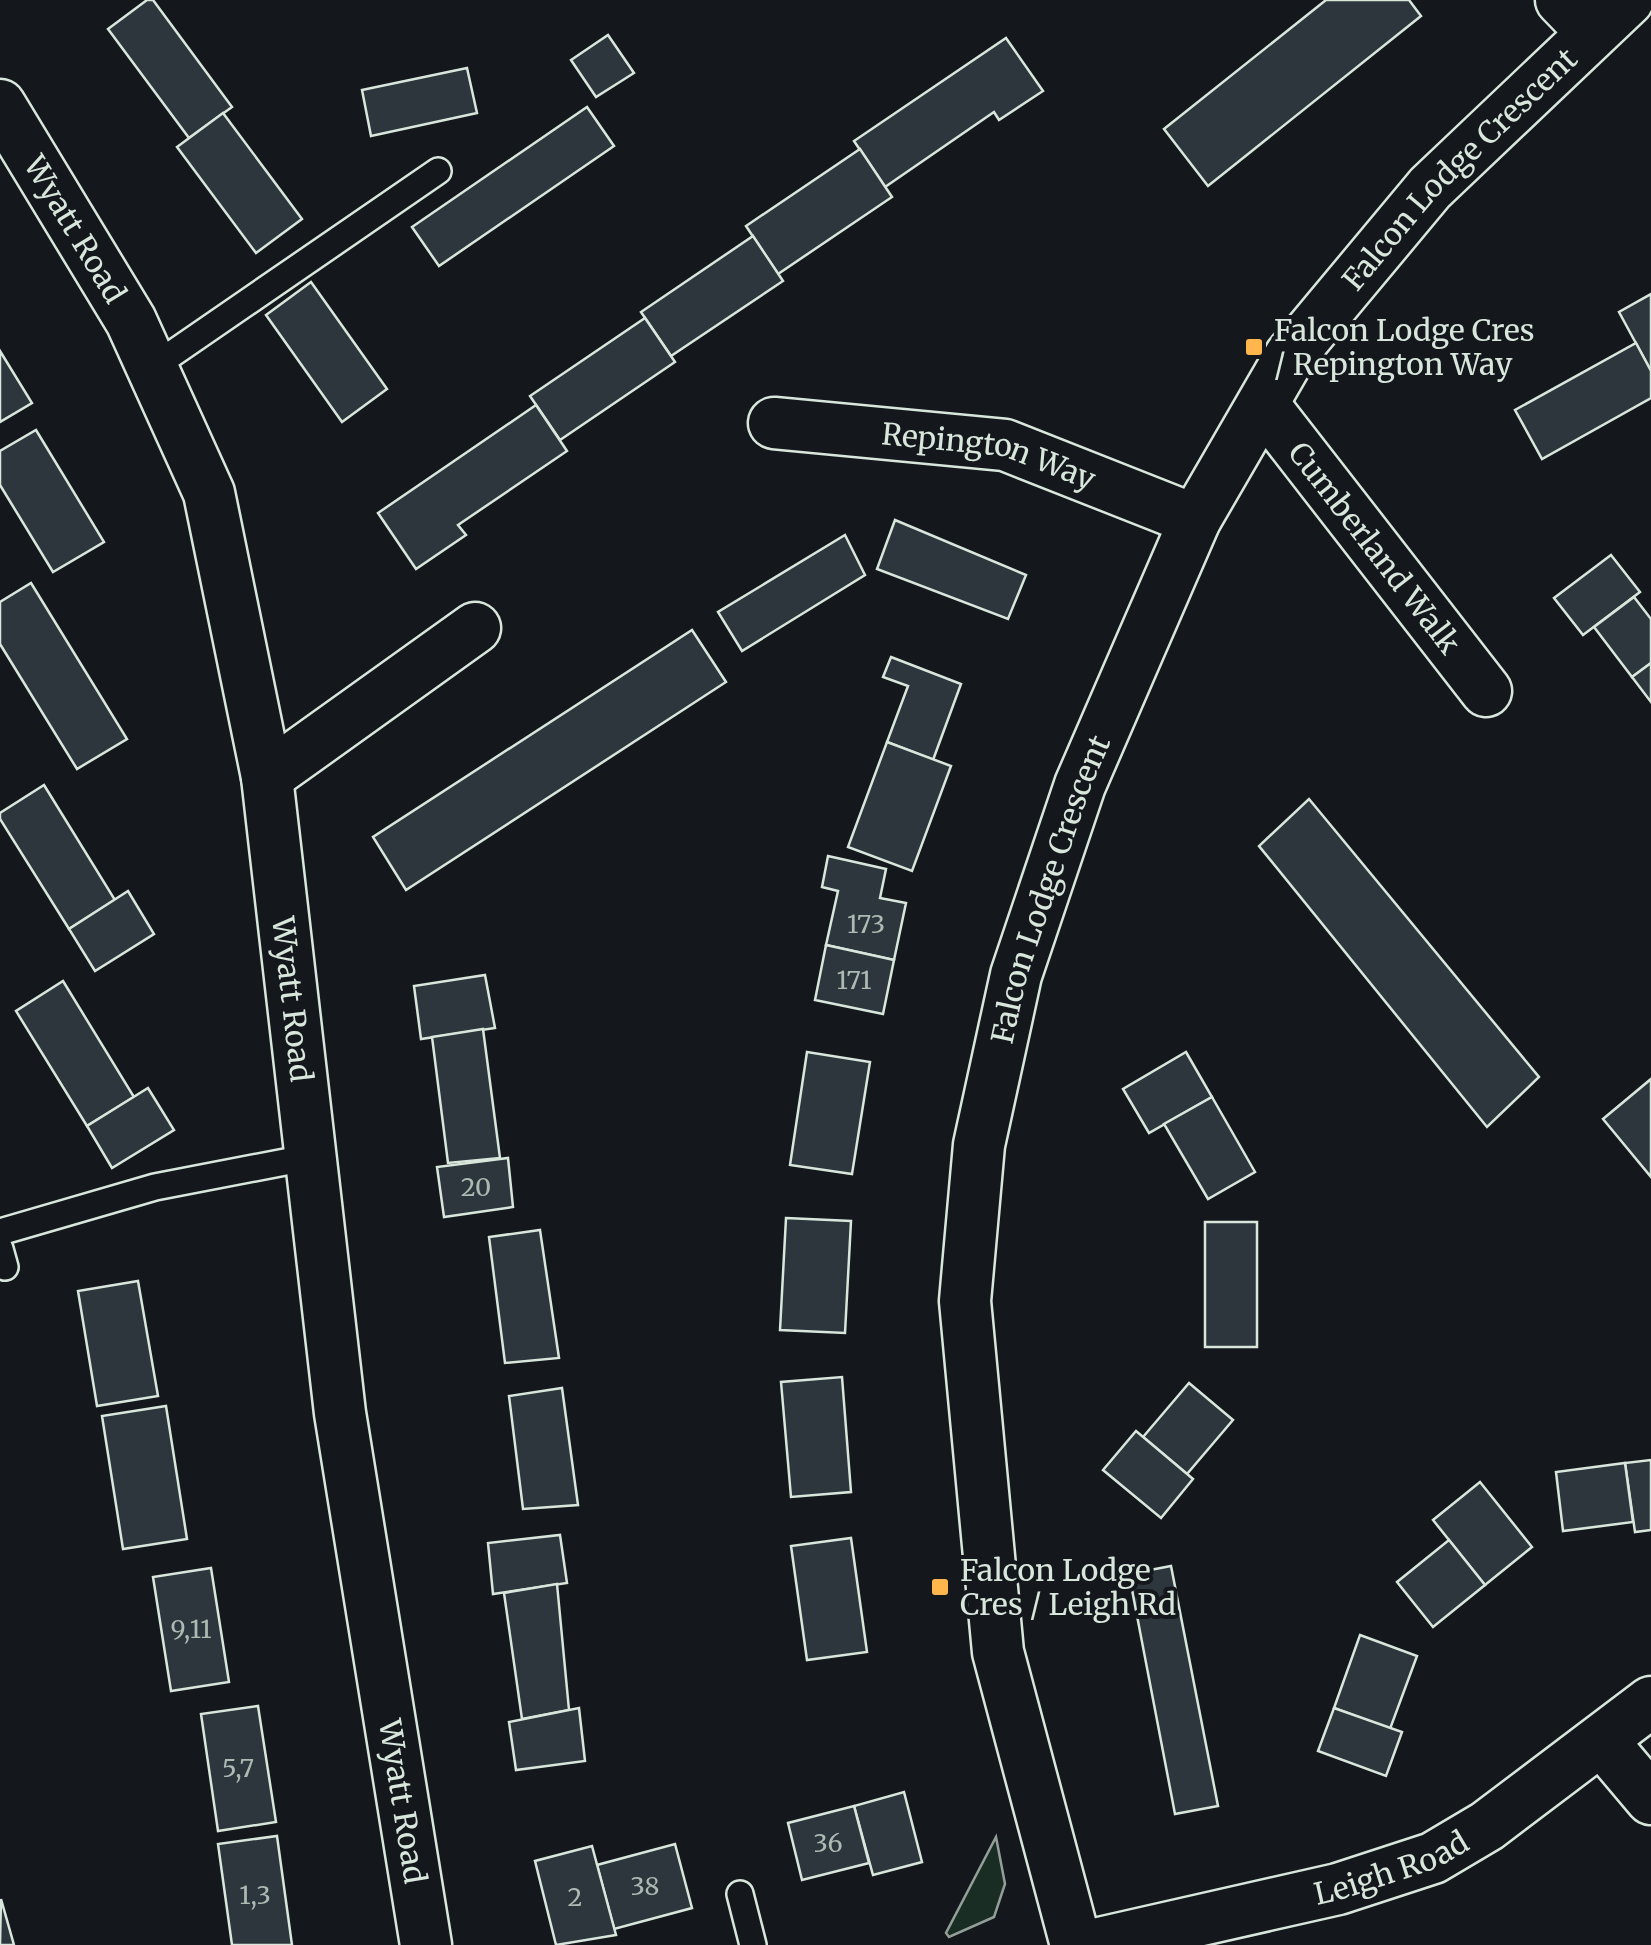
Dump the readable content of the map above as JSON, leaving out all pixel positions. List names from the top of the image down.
{
  "streets": {
    "street": [
      "Falcon Lodge Crescent",
      "Wyatt Road",
      "Repington Way",
      "Cumberland Walk",
      "Leigh Road"
    ]
  },
  "crossings": [
    ["Falcon Lodge Crescent", "Repington Way"],
    ["Falcon Lodge Crescent", "Cumberland Walk"]
  ],
  "places": {
    "transit": ["Falcon Lodge Cres / Repington Way", "Falcon Lodge Cres / Leigh Rd"]
  },
  "house_numbers": [
    "173",
    "171",
    "20",
    "9,11",
    "5,7",
    "36",
    "38",
    "1,3",
    "2"
  ]
}
